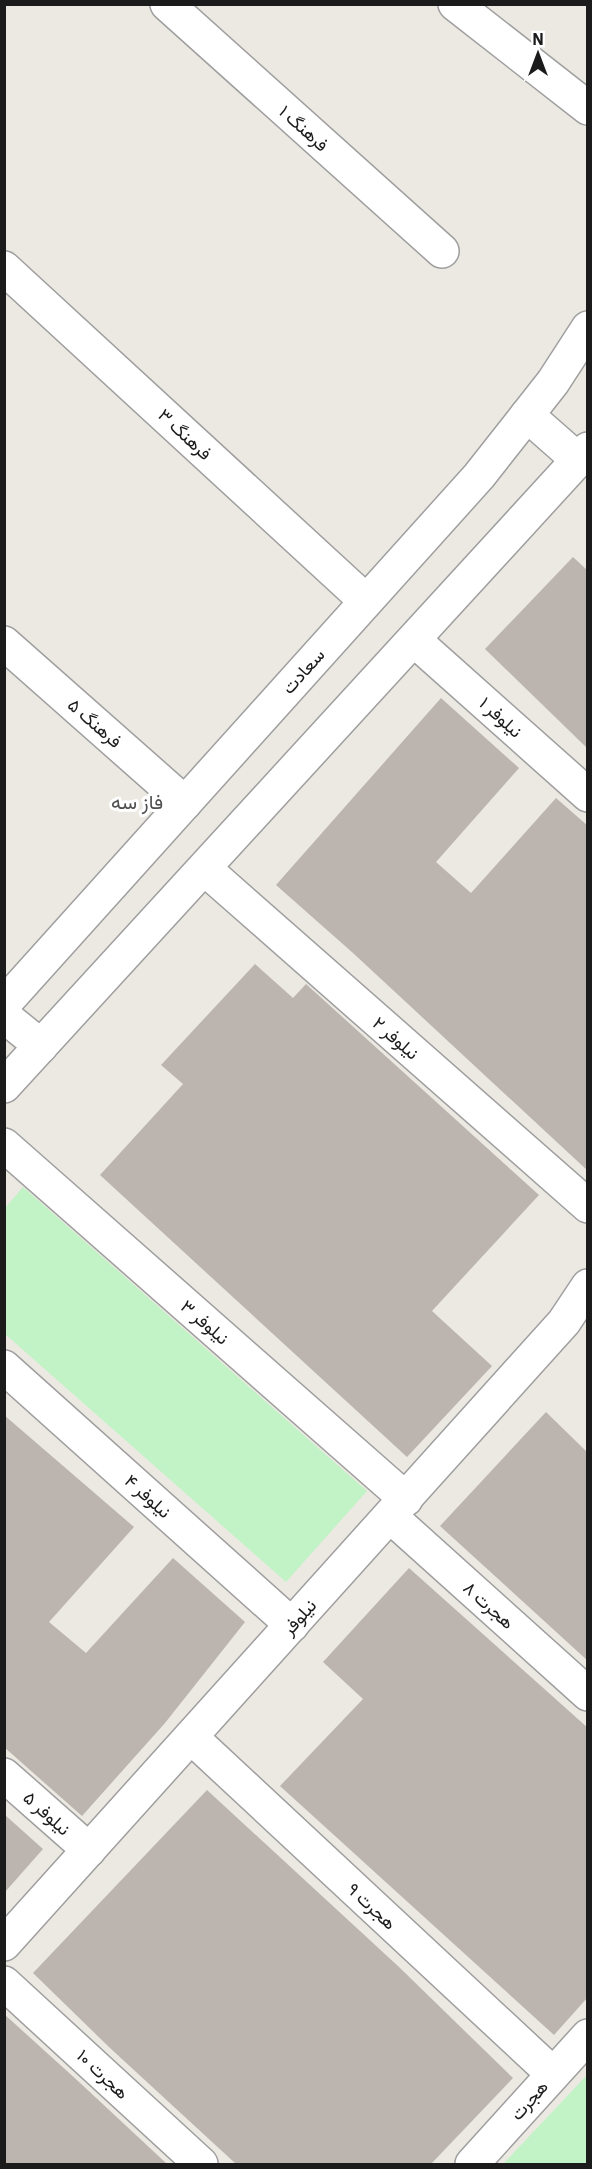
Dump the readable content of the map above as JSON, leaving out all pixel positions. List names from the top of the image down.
{
  "streets": {
    "street": [
      "فرهنگ ۱",
      "فرهنگ ۳",
      "سعادت",
      "نیلوفر ۱",
      "فرهنگ ۵",
      "نیلوفر ۲",
      "نیلوفر ۳",
      "نیلوفر ۴",
      "هجرت ۸",
      "نیلوفر",
      "نیلوفر ۵",
      "هجرت ۹",
      "هجرت ۱۰",
      "هجرت"
    ]
  },
  "crossings": [
    ["فرهنگ ۳", "سعادت"],
    ["سعادت", "فرهنگ ۵"],
    ["نیلوفر ۳", "هجرت ۸"],
    ["نیلوفر ۳", "نیلوفر"],
    ["نیلوفر ۴", "نیلوفر"],
    ["هجرت ۸", "نیلوفر"],
    ["نیلوفر", "نیلوفر ۵"],
    ["نیلوفر", "هجرت ۹"],
    ["هجرت ۹", "هجرت"]
  ],
  "districts": ["فاز سه"],
  "north": "top"
}
